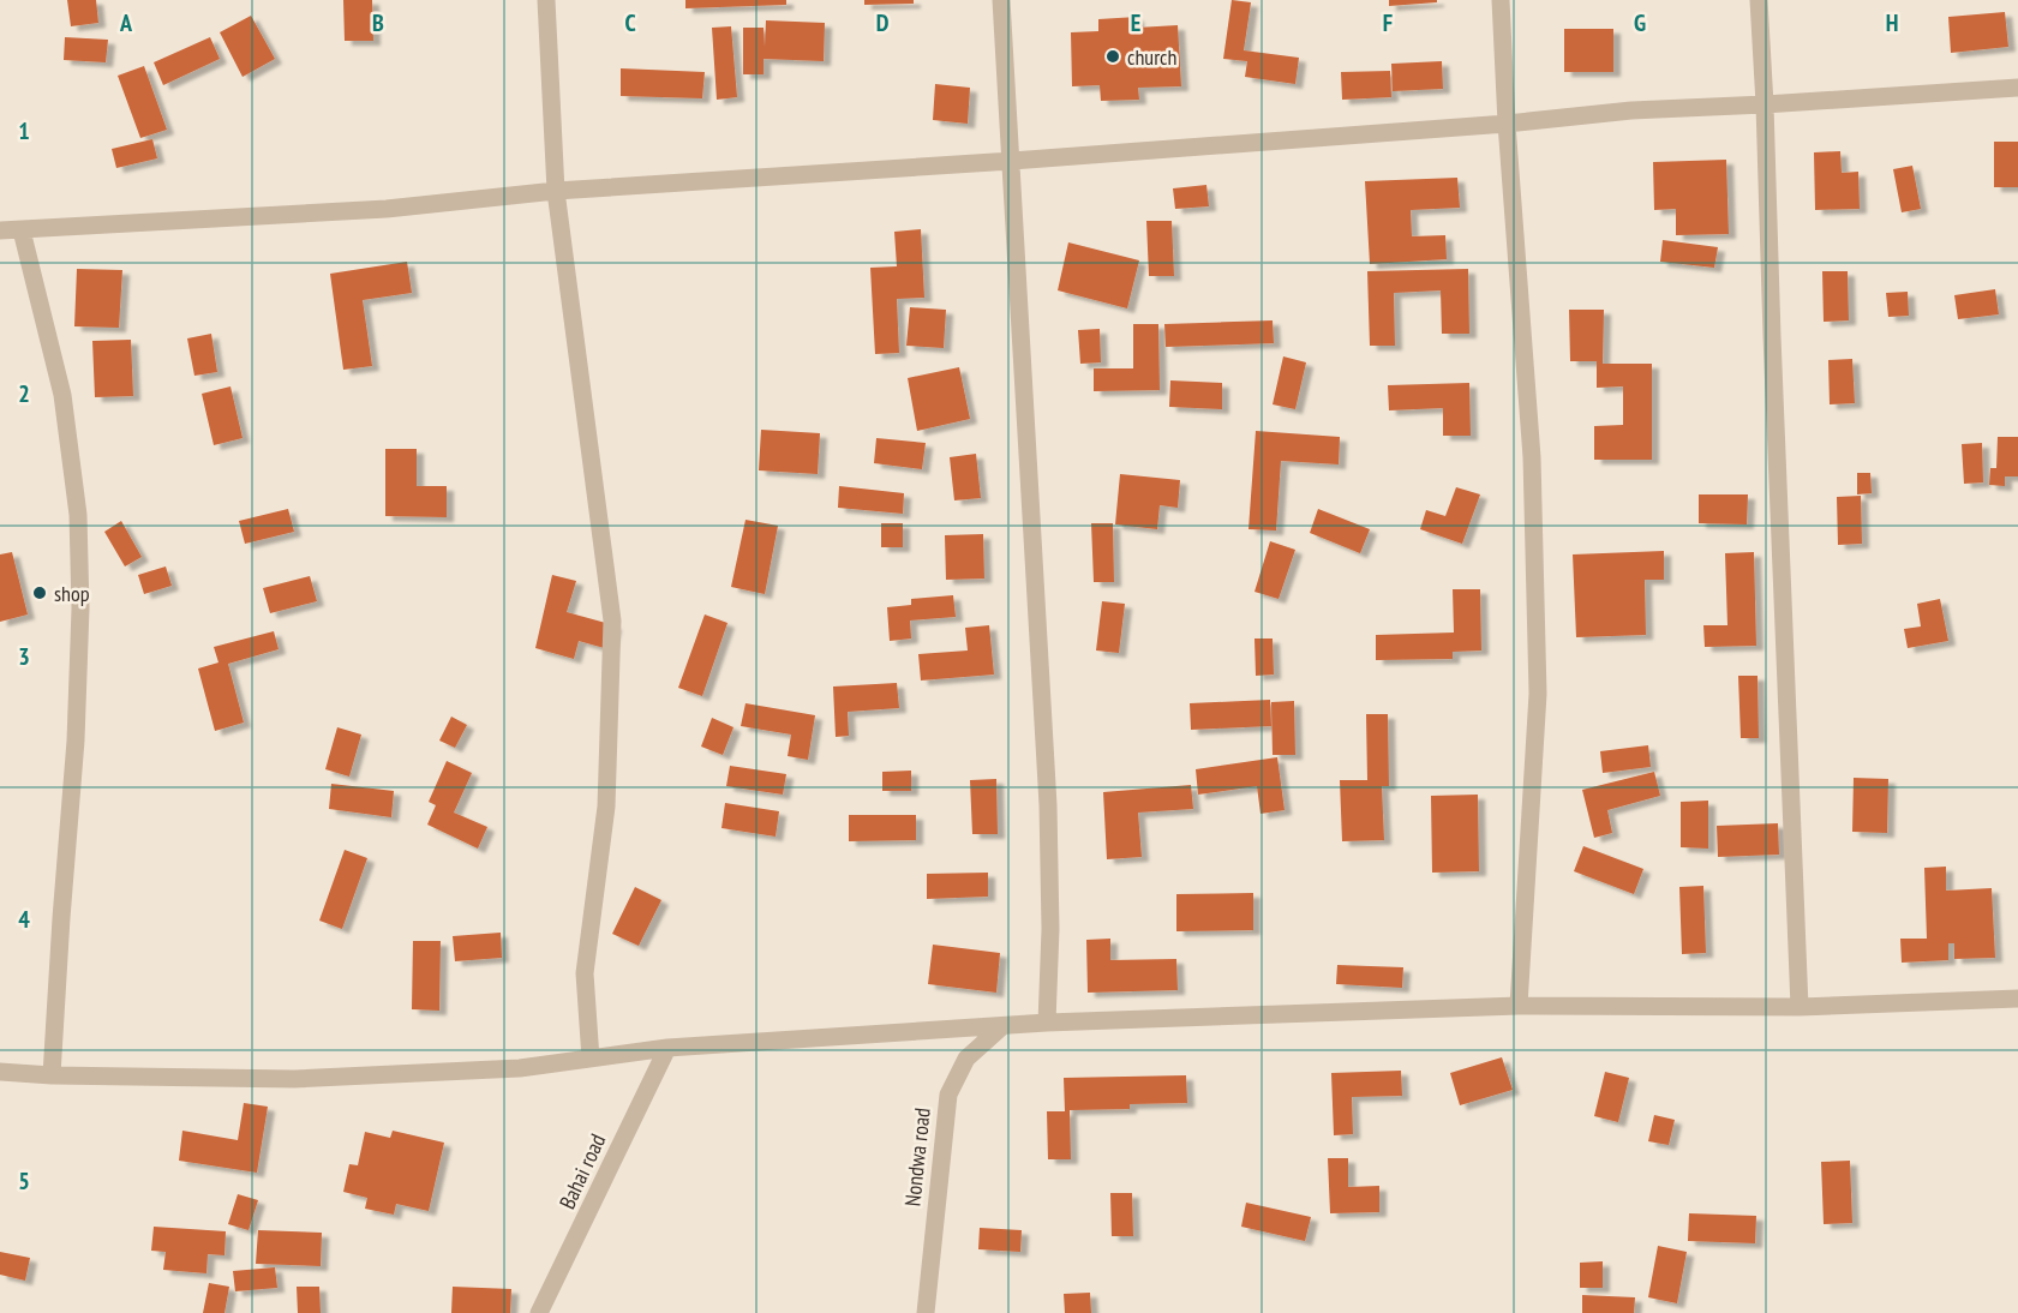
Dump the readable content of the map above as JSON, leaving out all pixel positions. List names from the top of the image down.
{
  "streets": {
    "street": ["Nondwa road", "Bahai road"]
  },
  "places": ["church", "shop"],
  "grid": {
    "columns": [
      "A",
      "B",
      "C",
      "D",
      "E",
      "F",
      "G",
      "H"
    ],
    "rows": [
      "1",
      "2",
      "3",
      "4",
      "5"
    ]
  }
}
